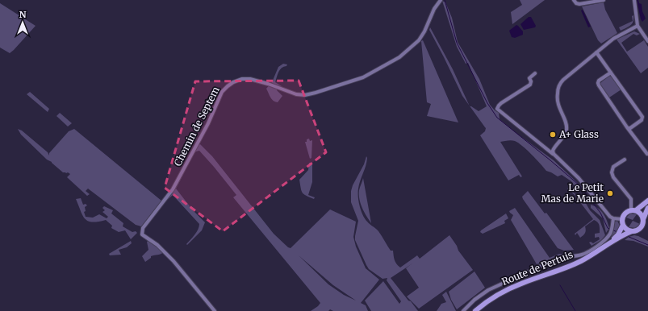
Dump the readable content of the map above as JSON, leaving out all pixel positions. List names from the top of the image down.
{
  "streets": {
    "main road": ["Route de Pertuis"],
    "street": ["Chemin de Septem"]
  },
  "places": ["A+ Glass", "Le Petit Mas de Marie"],
  "north": "top"
}
